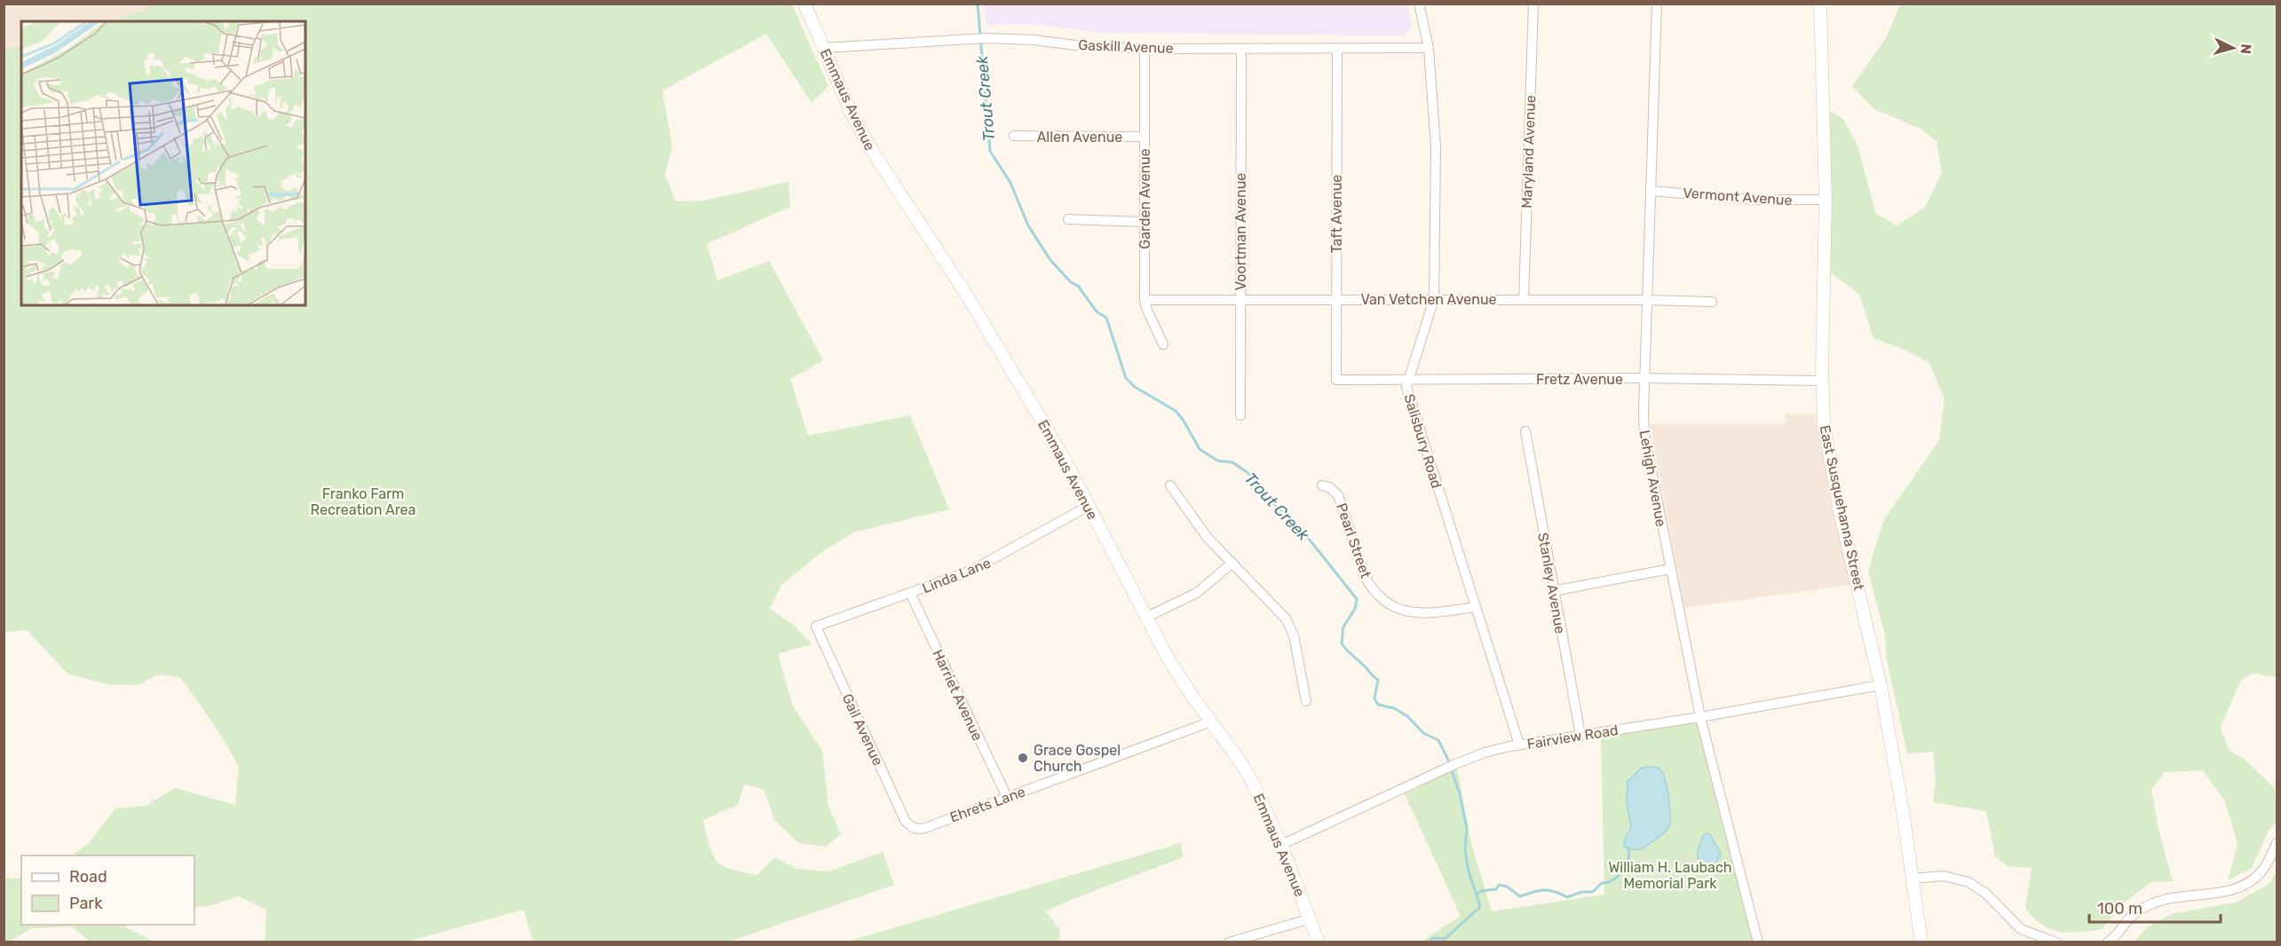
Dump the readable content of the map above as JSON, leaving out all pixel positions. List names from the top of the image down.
{
  "streets": {
    "main road": ["Emmaus Avenue", "East Susquehanna Street"],
    "street": [
      "Gaskill Avenue",
      "Allen Avenue",
      "Maryland Avenue",
      "Vermont Avenue",
      "Garden Avenue",
      "Taft Avenue",
      "Voortman Avenue",
      "Van Vetchen Avenue",
      "Fretz Avenue",
      "Salisbury Road",
      "Lehigh Avenue",
      "Pearl Street",
      "Linda Lane",
      "Stanley Avenue",
      "Harriet Avenue",
      "Gail Avenue",
      "Fairview Road",
      "Ehrets Lane"
    ]
  },
  "crossings": [
    ["Gaskill Avenue", "Emmaus Avenue"],
    ["Gaskill Avenue", "Garden Avenue"],
    ["Gaskill Avenue", "Taft Avenue"],
    ["Gaskill Avenue", "Voortman Avenue"],
    ["Gaskill Avenue", "Salisbury Road"],
    ["Emmaus Avenue", "Linda Lane"],
    ["Emmaus Avenue", "Fairview Road"],
    ["Emmaus Avenue", "Ehrets Lane"],
    ["Allen Avenue", "Garden Avenue"],
    ["Maryland Avenue", "Van Vetchen Avenue"],
    ["Vermont Avenue", "Lehigh Avenue"],
    ["Vermont Avenue", "East Susquehanna Street"],
    ["Garden Avenue", "Van Vetchen Avenue"],
    ["Taft Avenue", "Van Vetchen Avenue"],
    ["Taft Avenue", "Fretz Avenue"],
    ["Voortman Avenue", "Van Vetchen Avenue"],
    ["Van Vetchen Avenue", "Salisbury Road"],
    ["Van Vetchen Avenue", "Lehigh Avenue"],
    ["Fretz Avenue", "Salisbury Road"],
    ["Fretz Avenue", "Lehigh Avenue"],
    ["Fretz Avenue", "East Susquehanna Street"],
    ["Salisbury Road", "Pearl Street"],
    ["Salisbury Road", "Fairview Road"],
    ["Lehigh Avenue", "Fairview Road"],
    ["East Susquehanna Street", "Fairview Road"],
    ["Linda Lane", "Harriet Avenue"],
    ["Linda Lane", "Gail Avenue"],
    ["Stanley Avenue", "Fairview Road"],
    ["Harriet Avenue", "Ehrets Lane"],
    ["Gail Avenue", "Ehrets Lane"]
  ],
  "water": ["Trout Creek"],
  "parks": ["Franko Farm Recreation Area", "William H. Laubach Memorial Park"],
  "places": ["Grace Gospel Church"],
  "legend": ["Road", "Park"],
  "scale_bar": "100 m",
  "north": "right"
}
